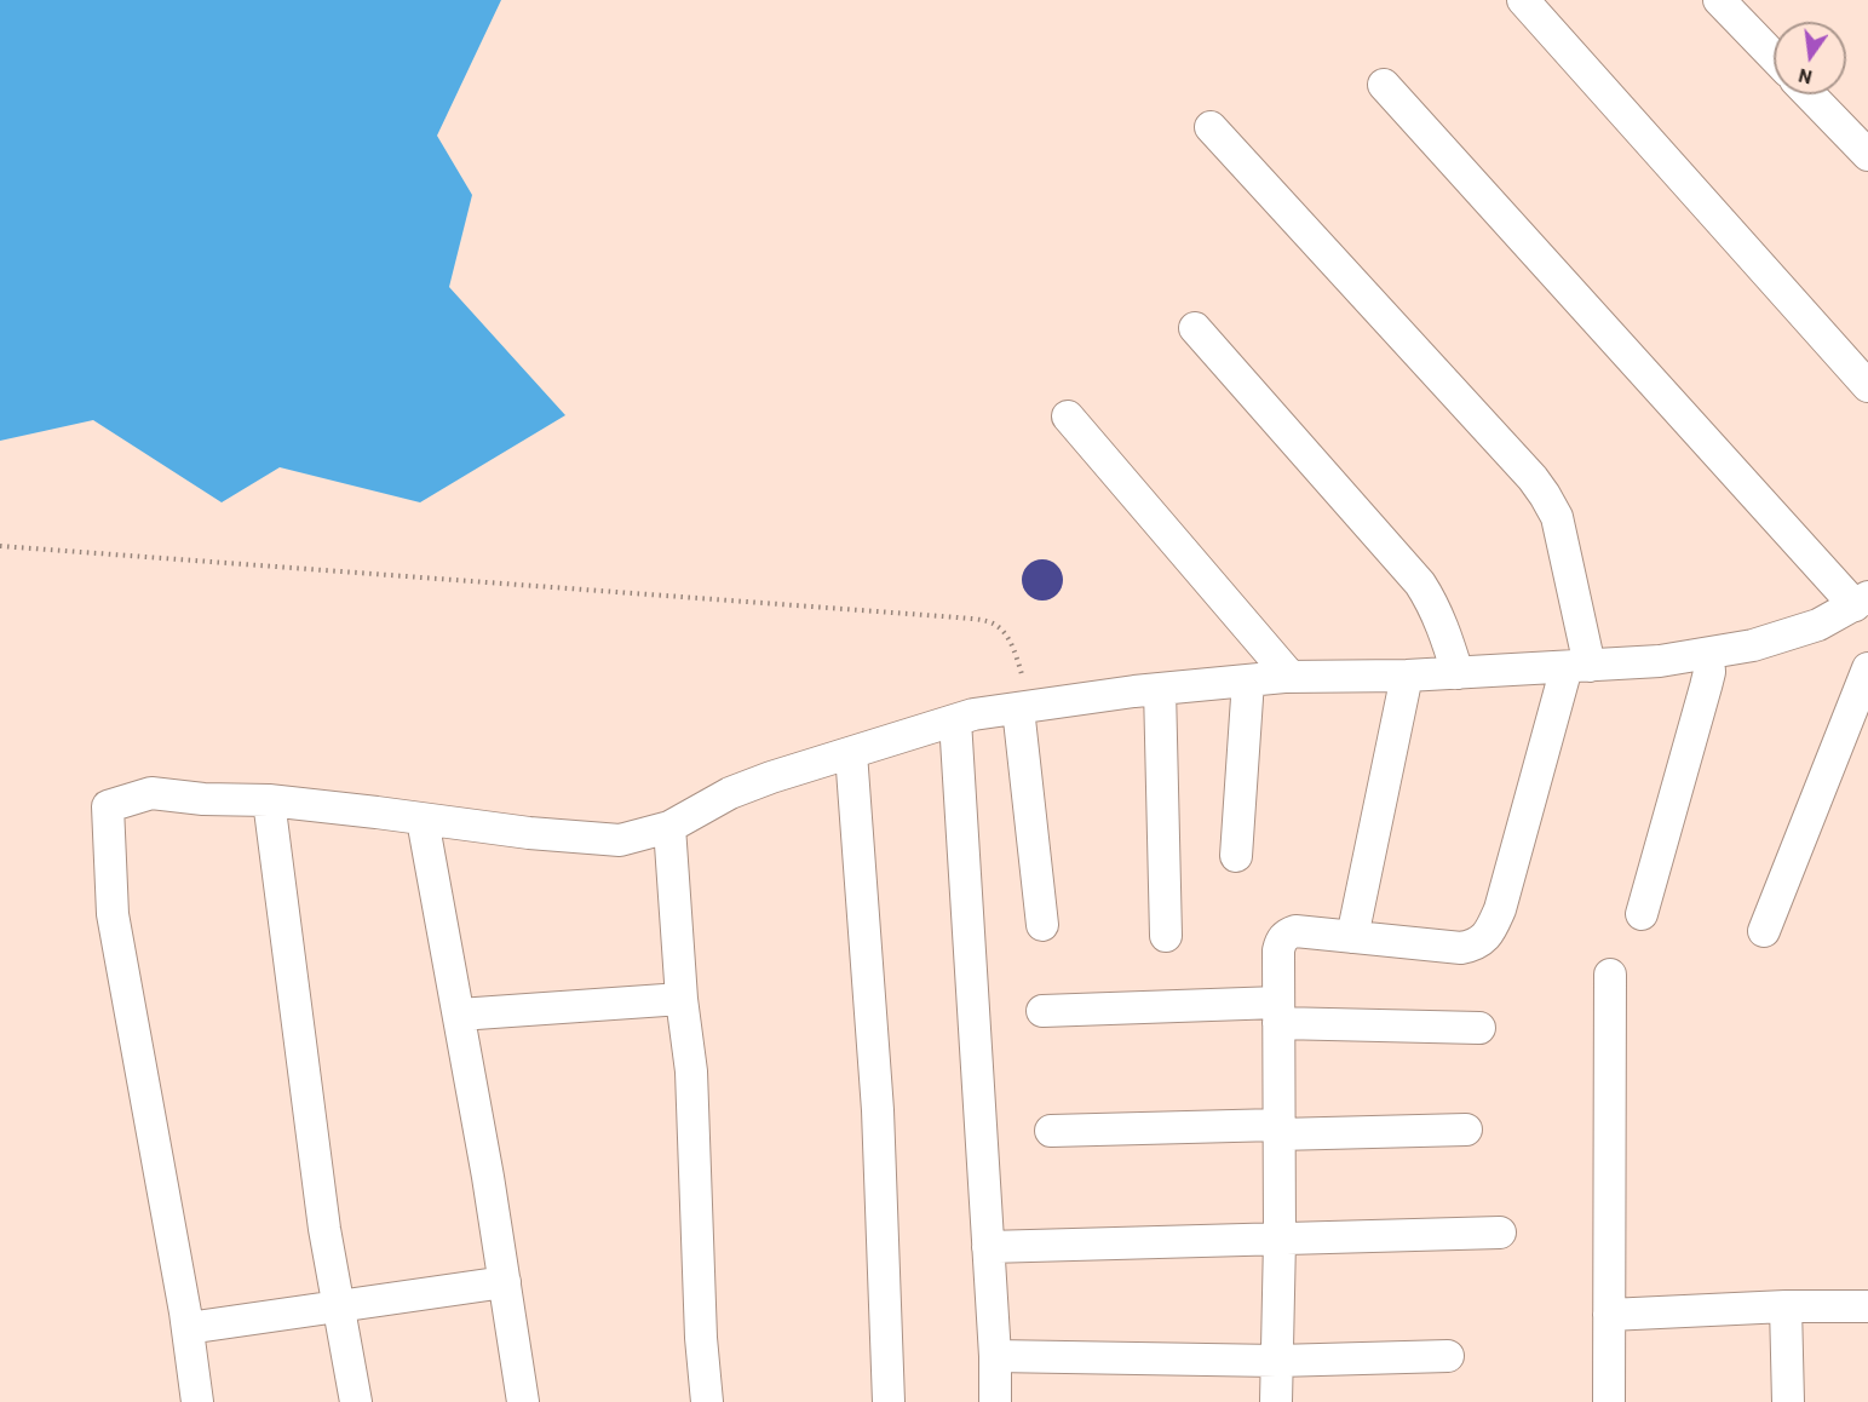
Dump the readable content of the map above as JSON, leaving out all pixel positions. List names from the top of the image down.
{
  "north": "bottom"
}
